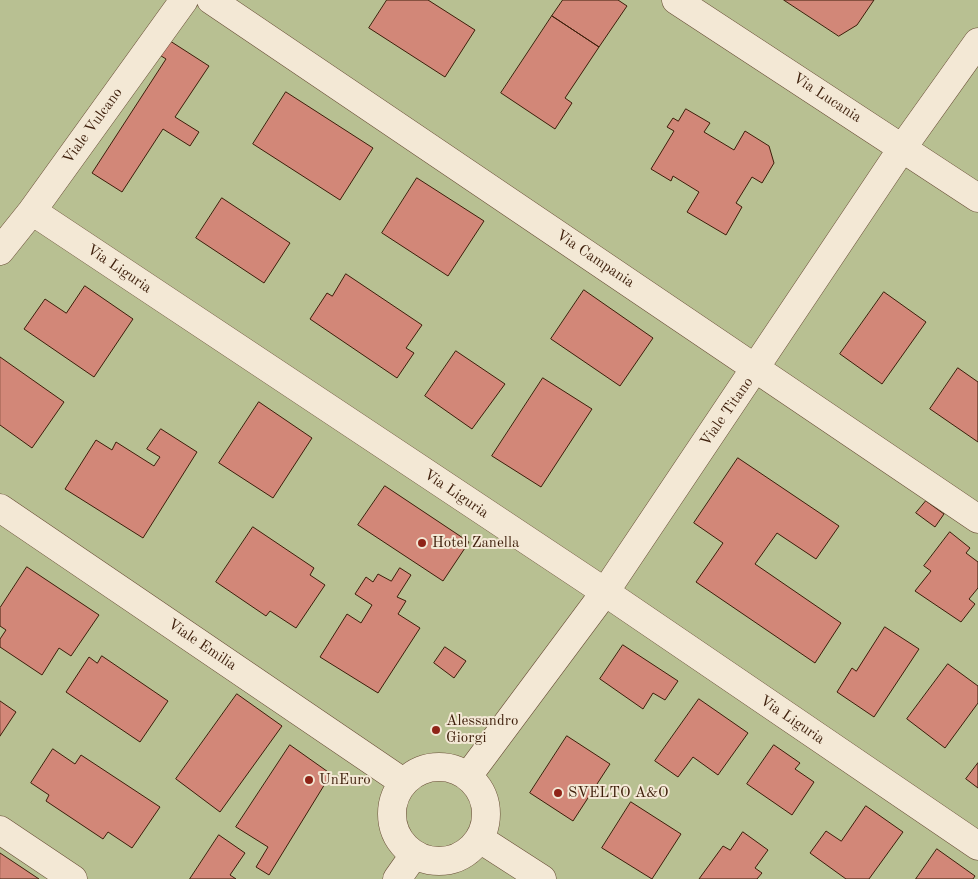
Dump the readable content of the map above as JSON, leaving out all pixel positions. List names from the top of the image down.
{
  "streets": {
    "street": [
      "Via Lucania",
      "Viale Vulcano",
      "Via Campania",
      "Via Liguria",
      "Viale Titano",
      "Viale Emilia"
    ]
  },
  "crossings": [
    ["Via Lucania", "Viale Titano"],
    ["Viale Vulcano", "Via Liguria"],
    ["Via Campania", "Viale Titano"],
    ["Via Liguria", "Viale Titano"],
    ["Viale Titano", "Viale Emilia"]
  ],
  "places": [
    "Hotel Zanella",
    "Alessandro Giorgi",
    "UnEuro",
    "SVELTO A&O"
  ]
}
